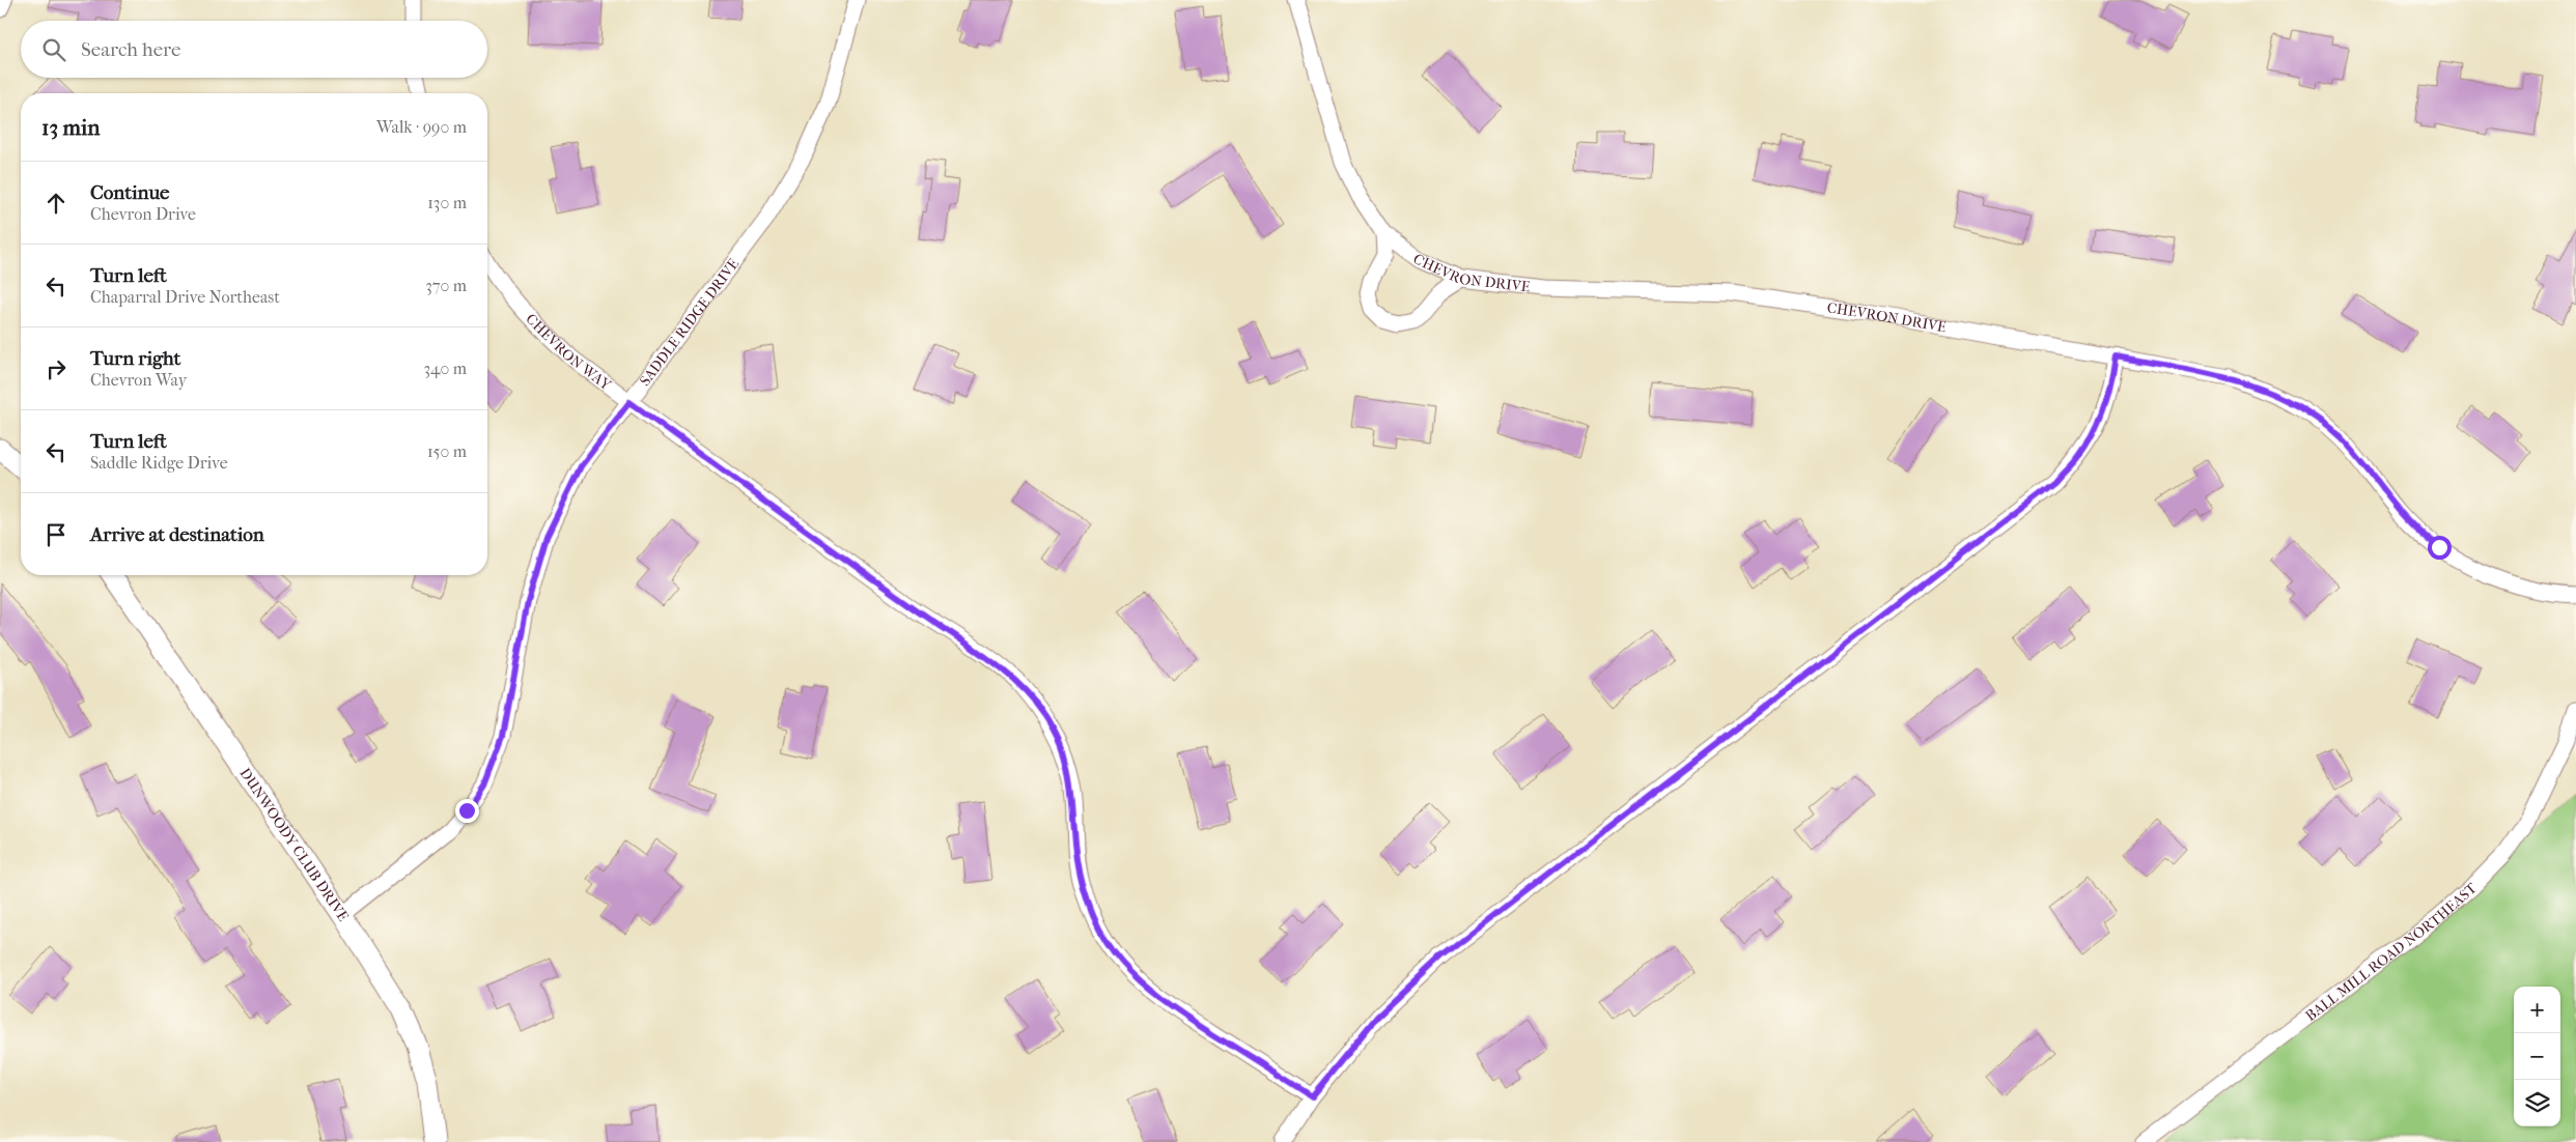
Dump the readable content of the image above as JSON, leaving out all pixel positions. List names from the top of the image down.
{
  "streets": {
    "street": [
      "CHEVRON DRIVE",
      "SADDLE RIDGE DRIVE",
      "CHEVRON WAY",
      "DUNWOODY CLUB DRIVE",
      "BALL MILL ROAD NORTHEAST"
    ]
  },
  "crossings": [
    ["SADDLE RIDGE DRIVE", "CHEVRON WAY"],
    ["SADDLE RIDGE DRIVE", "DUNWOODY CLUB DRIVE"]
  ],
  "page": {
    "search": "Search here",
    "heading": ["13 min", "Walk · 990 m"],
    "list": [
      ["Continue", "Chevron Drive", "130 m"],
      ["Turn left", "Chaparral Drive Northeast", "370 m"],
      ["Turn right", "Chevron Way", "340 m"],
      ["Turn left", "Saddle Ridge Drive", "150 m"],
      "Arrive at destination"
    ],
    "map_buttons": ["+", "−"]
  }
}
